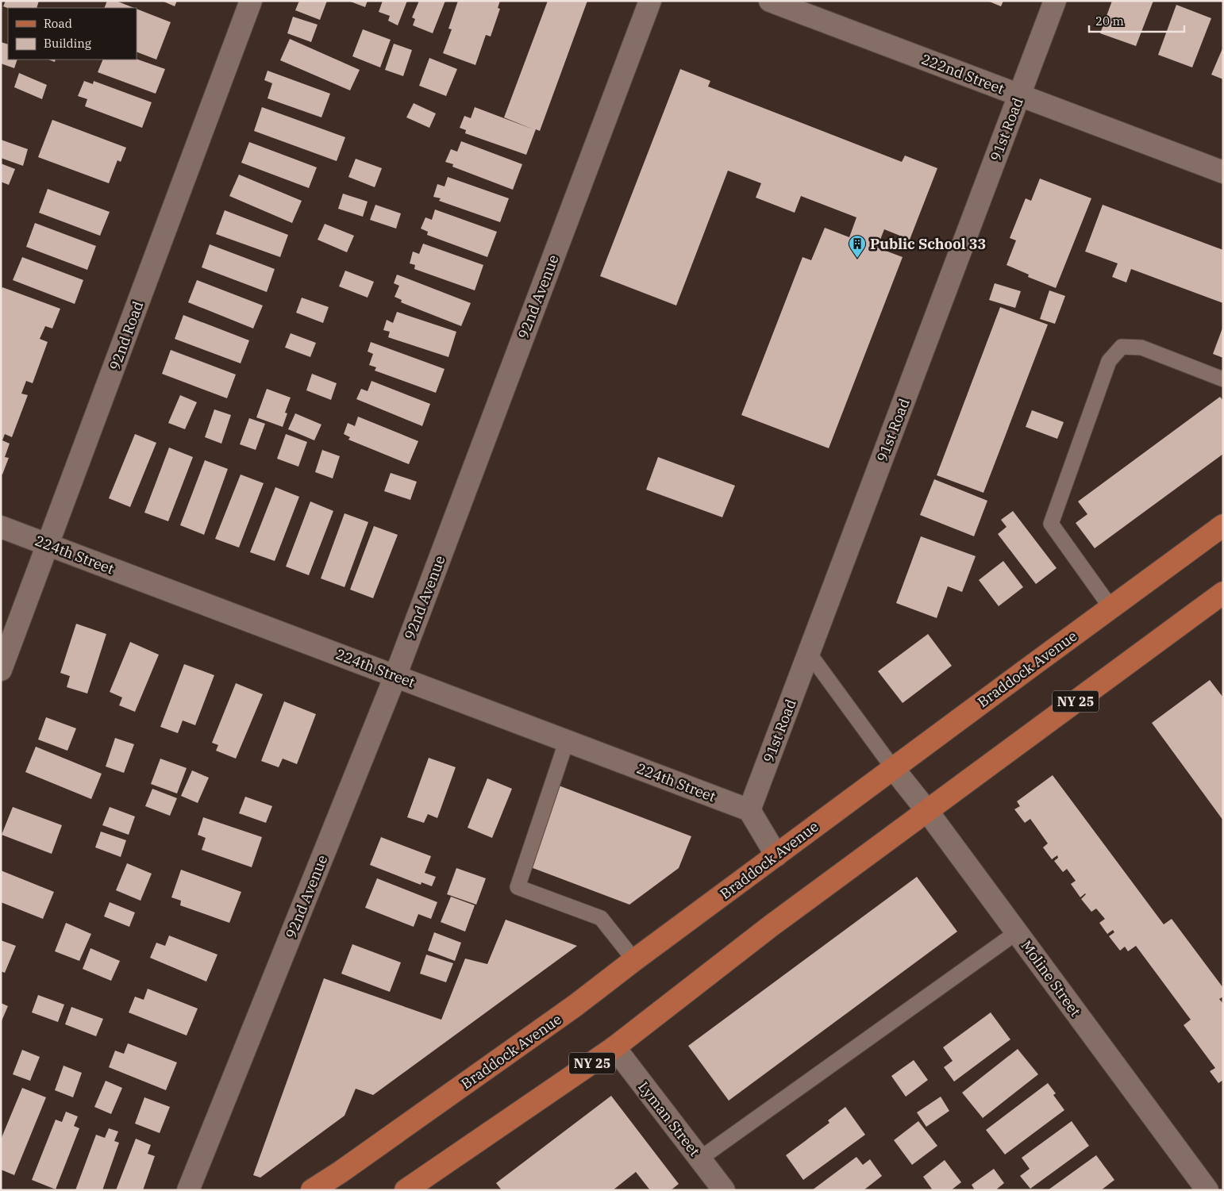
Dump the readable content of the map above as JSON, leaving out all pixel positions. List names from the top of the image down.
{
  "streets": {
    "main road": ["Braddock Avenue", "NY 25"],
    "street": [
      "222nd Street",
      "91st Road",
      "92nd Avenue",
      "92nd Road",
      "224th Street",
      "Moline Street",
      "Lyman Street"
    ]
  },
  "crossings": [
    ["222nd Street", "91st Road"],
    ["91st Road", "224th Street"],
    ["92nd Avenue", "224th Street"],
    ["92nd Road", "224th Street"],
    ["Braddock Avenue", "Moline Street"],
    ["NY 25", "Moline Street"],
    ["NY 25", "Lyman Street"]
  ],
  "places": {
    "building": ["Public School 33"]
  },
  "legend": ["Road", "Building"],
  "scale_bar": "20 m"
}
